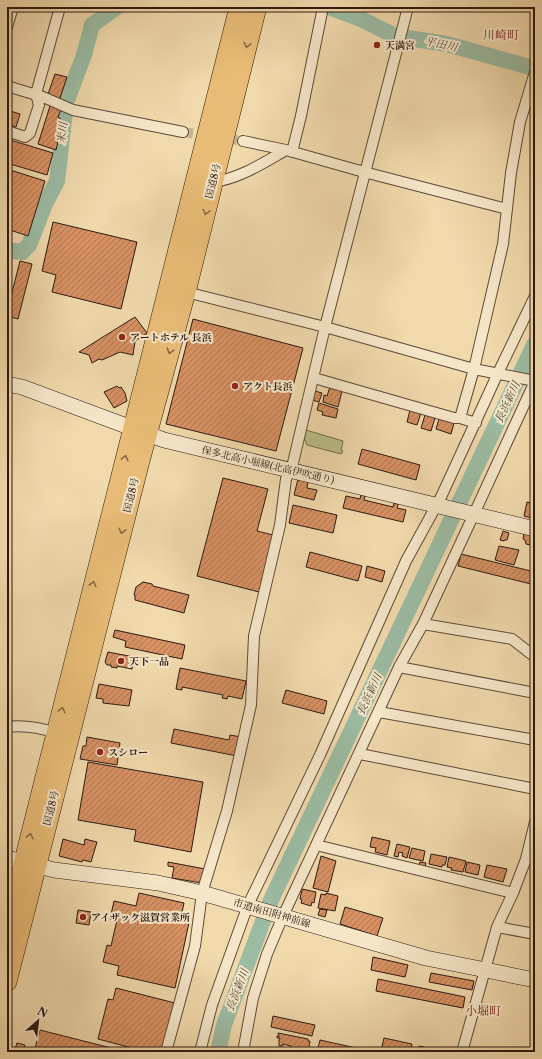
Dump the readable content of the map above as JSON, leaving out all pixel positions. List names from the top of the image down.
{
  "streets": {
    "highway": ["国道8号"],
    "street": ["保多北高小堀線(北高伊吹通り)", "市道南田附神前線"]
  },
  "crossings": [
    ["国道8号", "保多北高小堀線(北高伊吹通り)"],
    ["国道8号", "市道南田附神前線"]
  ],
  "districts": ["川崎町", "小堀町"],
  "water": ["平田川", "米川", "長浜新川"],
  "places": [
    "天満宮",
    "アートホテル 長浜",
    "アクト長浜",
    "天下一品",
    "スシロー",
    "アイザック滋賀営業所"
  ],
  "north": "top right"
}
